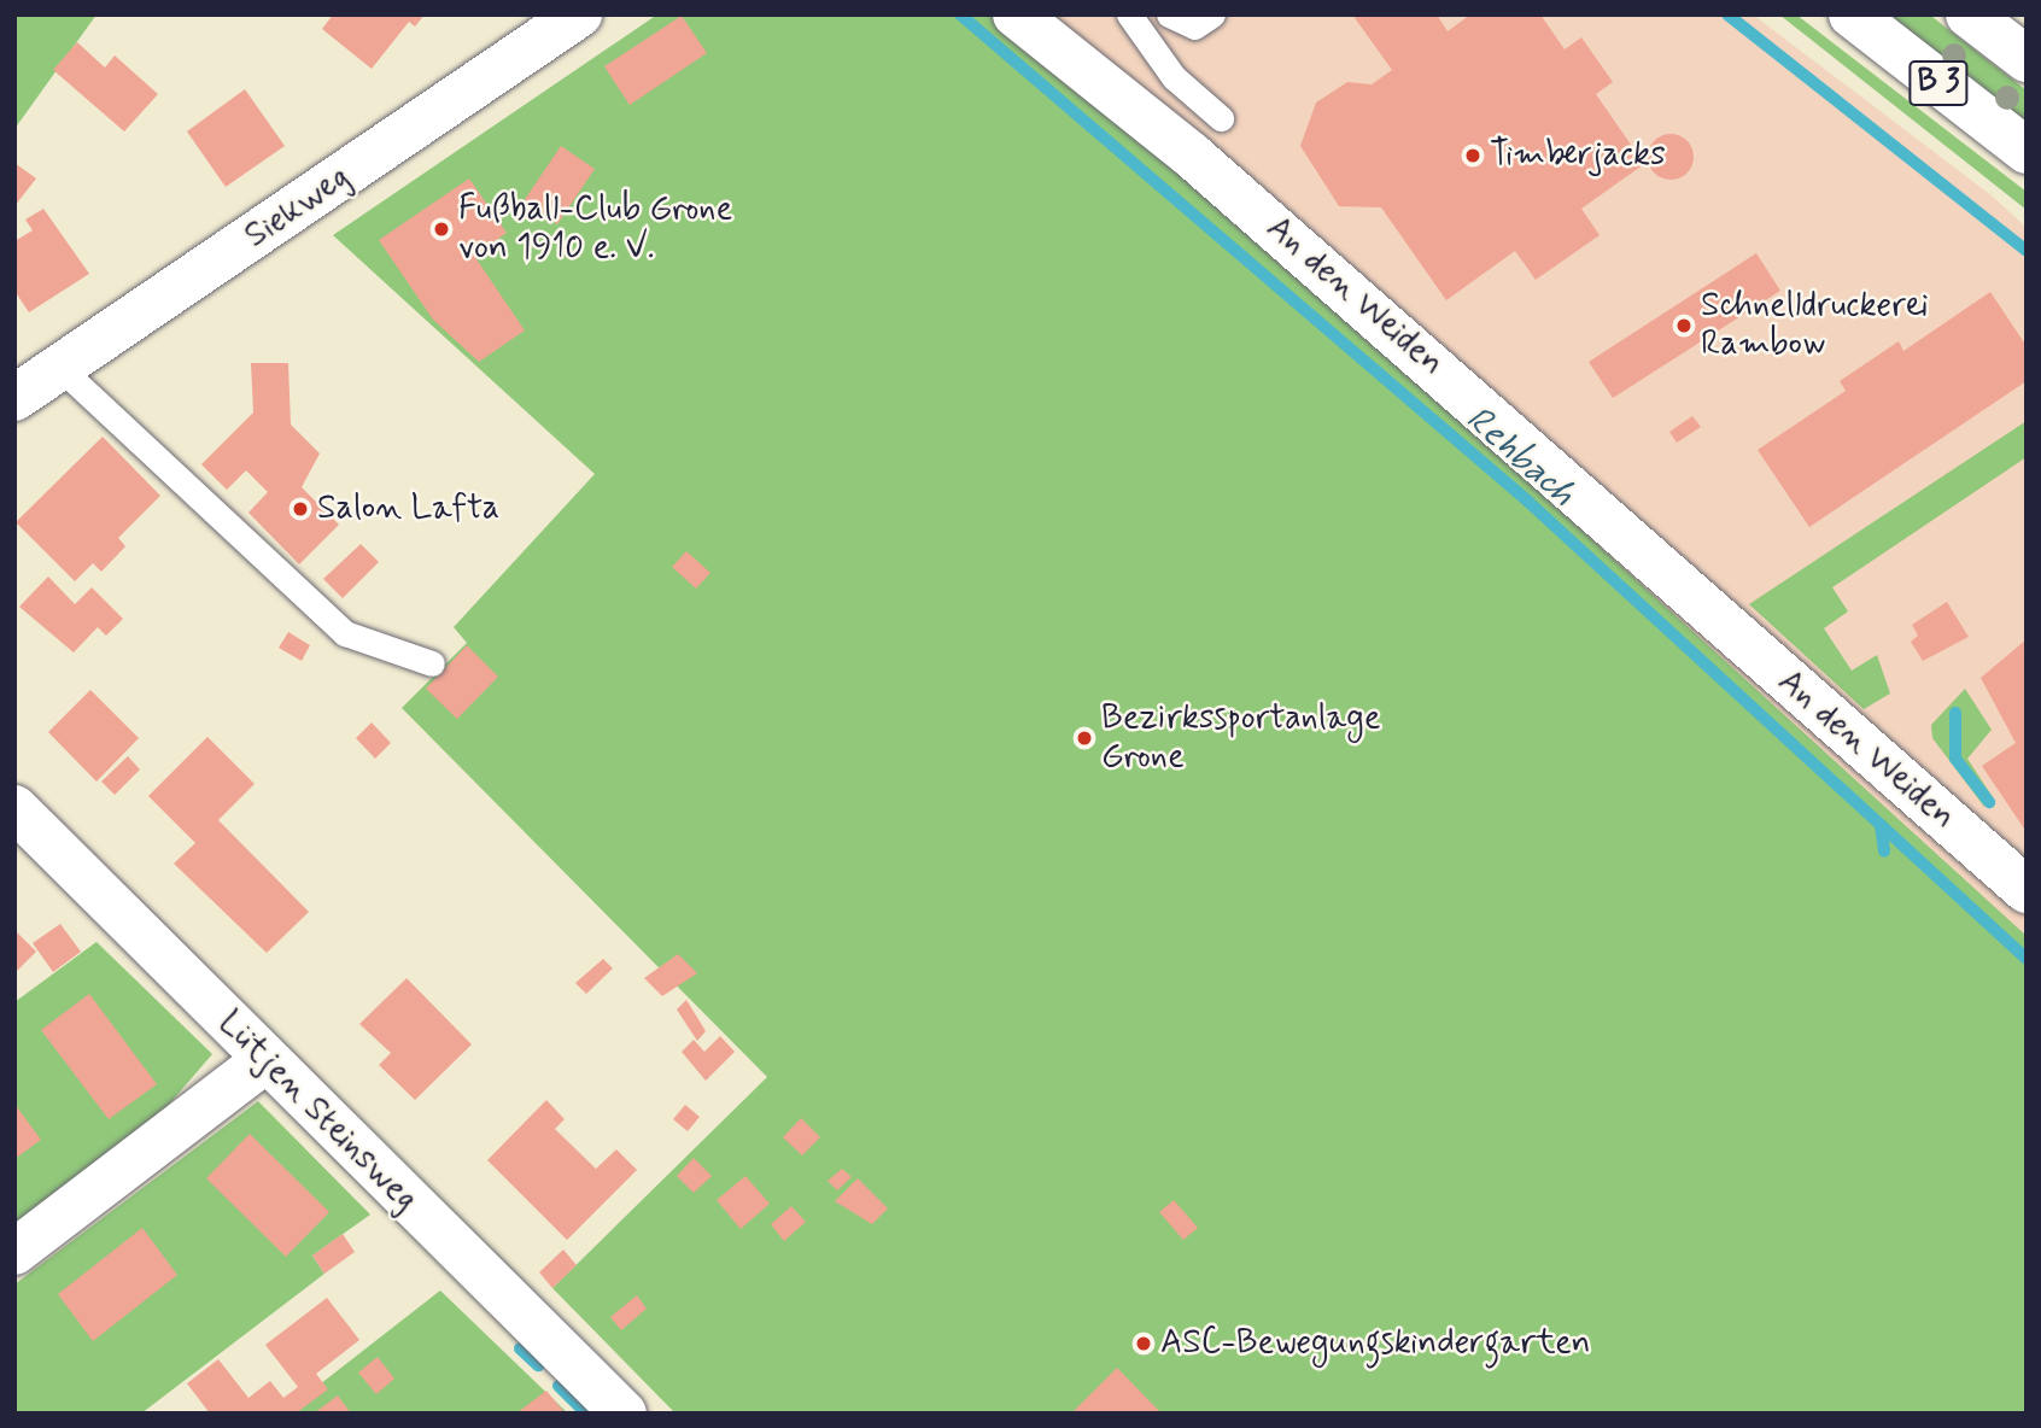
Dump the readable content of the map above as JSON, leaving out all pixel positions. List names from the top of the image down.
{
  "streets": {
    "street": [
      "B 3",
      "Siekweg",
      "An den Weiden",
      "Lütjen Steinsweg"
    ]
  },
  "water": ["Rehbach"],
  "places": [
    "Timberjacks",
    "Fußball-Club Grone von 1910 e. V.",
    "Schnelldruckerei Rambow",
    "Salon Lafta",
    "Bezirkssportanlage Grone",
    "ASC-Bewegungskindergarten"
  ]
}
